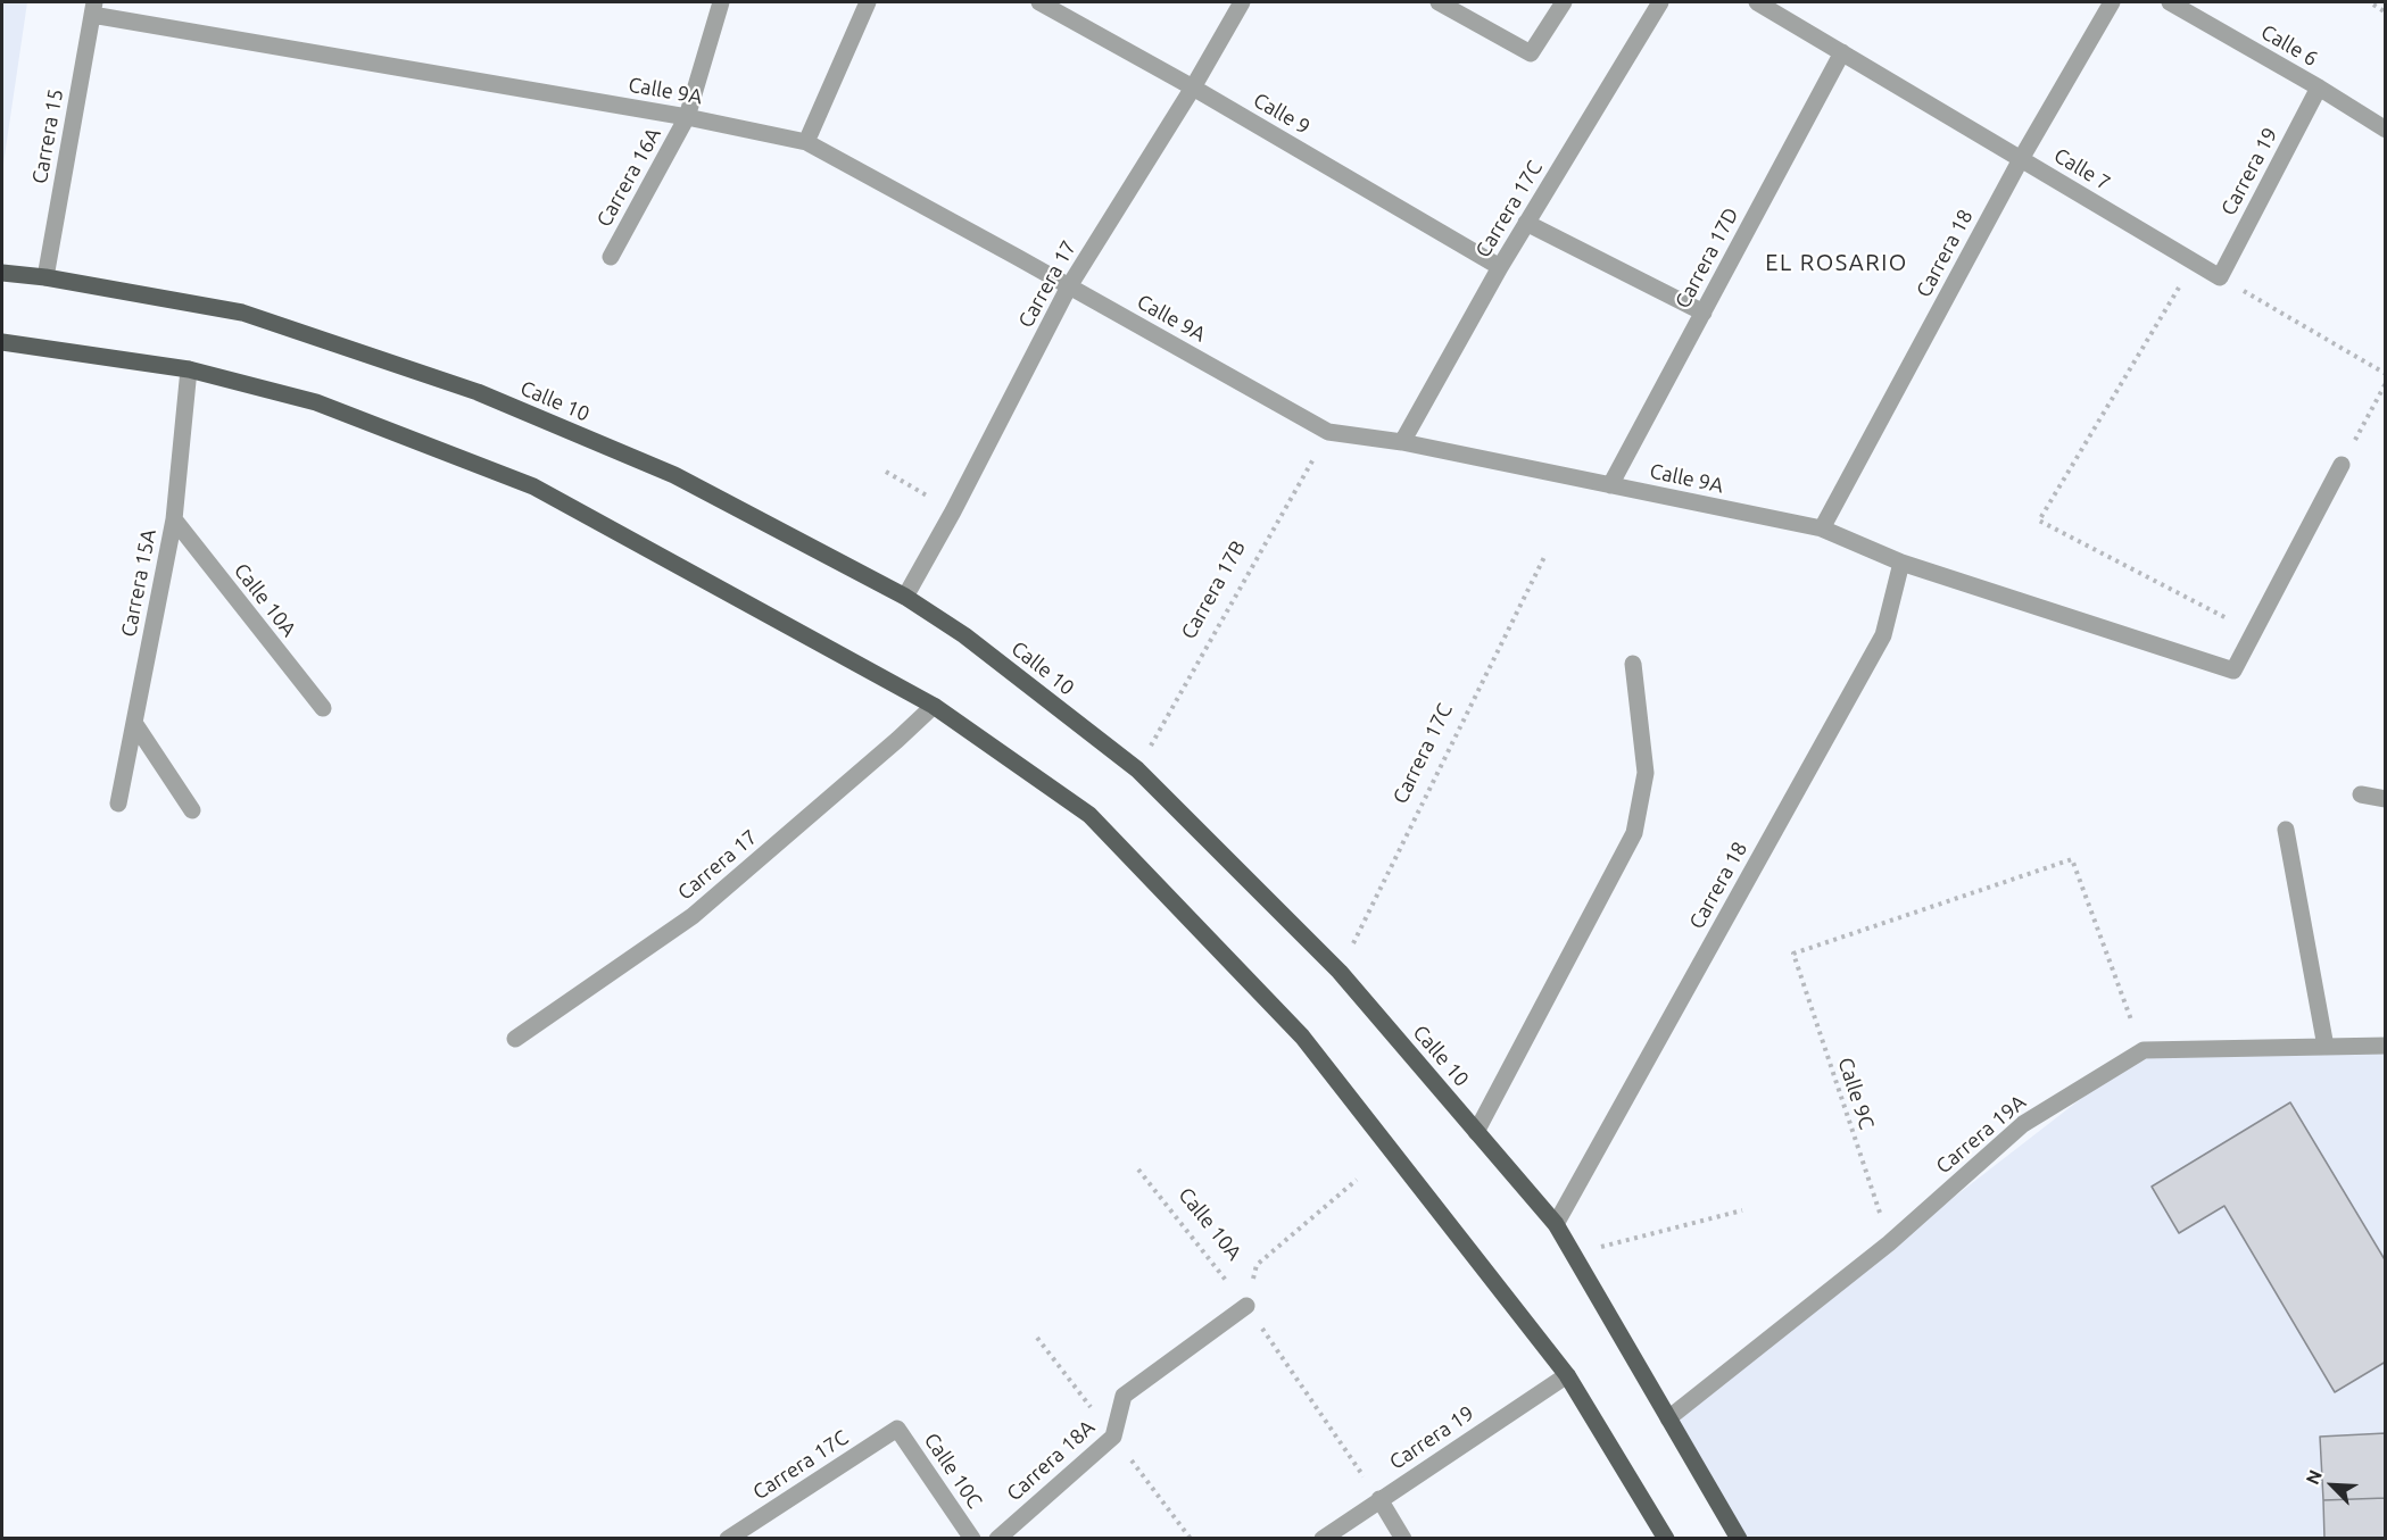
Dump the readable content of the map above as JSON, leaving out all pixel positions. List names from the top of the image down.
{
  "streets": {
    "main road": ["Calle 10"],
    "street": [
      "Calle 6",
      "Calle 9A",
      "Calle 9",
      "Carrera 15",
      "Calle 7",
      "Carrera 19",
      "Carrera 16A",
      "Carrera 17C",
      "Carrera 18",
      "Carrera 17D",
      "Carrera 17",
      "Carrera 15A",
      "Calle 10A",
      "Carrera 19A",
      "Carrera 18A",
      "Calle 10C"
    ],
    "path": ["Carrera 17B", "Calle 9C"]
  },
  "crossings": [
    ["Calle 6", "Carrera 19"],
    ["Calle 9A", "Carrera 15"],
    ["Calle 9A", "Carrera 16A"],
    ["Calle 9A", "Carrera 17C"],
    ["Calle 9A", "Carrera 18"],
    ["Calle 9A", "Carrera 17D"],
    ["Calle 9A", "Carrera 17"],
    ["Calle 9A", "Carrera 17B"],
    ["Calle 9", "Carrera 17C"],
    ["Calle 9", "Carrera 17"],
    ["Carrera 15", "Calle 10"],
    ["Calle 7", "Carrera 19"],
    ["Calle 7", "Carrera 18"],
    ["Calle 7", "Carrera 17D"],
    ["Carrera 19", "Calle 10A"],
    ["Carrera 17C", "Calle 10"],
    ["Carrera 17C", "Calle 10C"],
    ["Carrera 18", "Calle 10"],
    ["Carrera 17", "Calle 10"],
    ["Calle 10", "Carrera 17B"],
    ["Calle 10", "Carrera 19A"],
    ["Carrera 15A", "Calle 10A"],
    ["Calle 10A", "Carrera 18A"],
    ["Calle 9C", "Carrera 19A"]
  ],
  "districts": ["EL ROSARIO"],
  "north": "top left"
}
